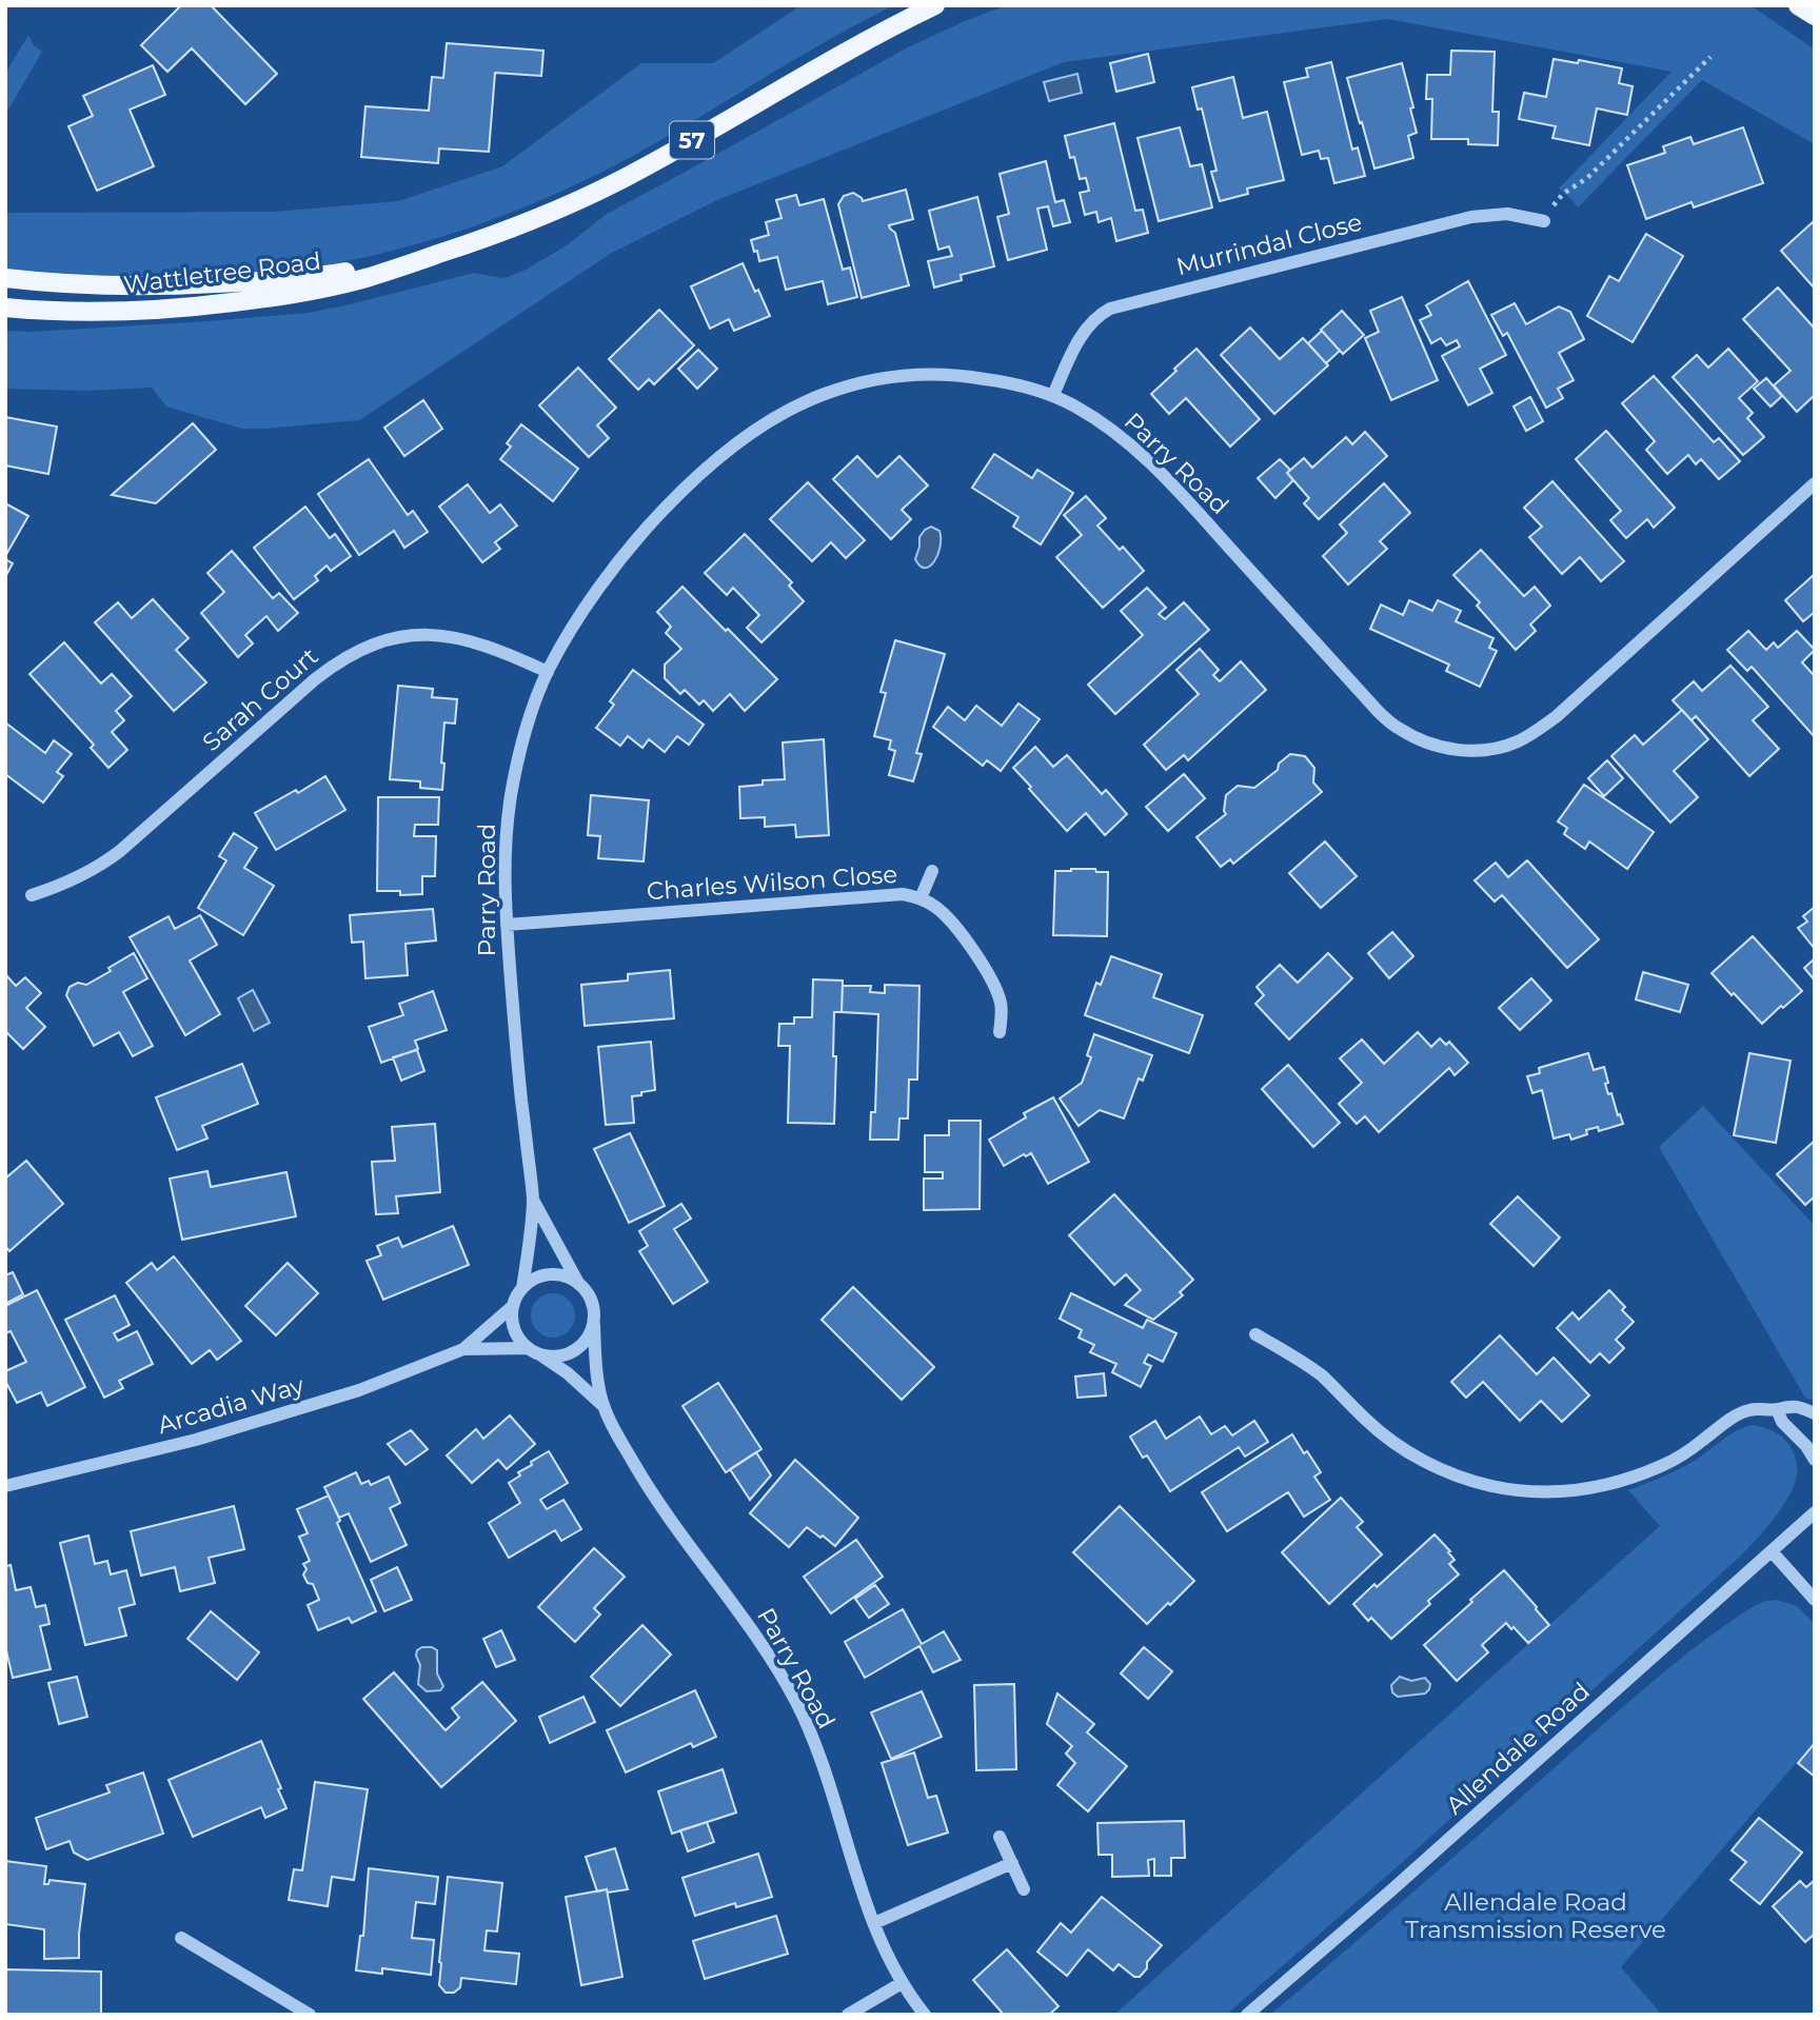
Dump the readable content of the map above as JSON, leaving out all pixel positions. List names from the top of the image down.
{
  "streets": {
    "main road": ["57", "Wattletree Road"],
    "street": [
      "Murrindal Close",
      "Parry Road",
      "Sarah Court",
      "Charles Wilson Close",
      "Arcadia Way",
      "Allendale Road"
    ]
  },
  "crossings": [
    ["Murrindal Close", "Parry Road"],
    ["Parry Road", "Sarah Court"],
    ["Parry Road", "Charles Wilson Close"],
    ["Parry Road", "Arcadia Way"]
  ],
  "parks": ["Allendale Road Transmission Reserve"]
}
